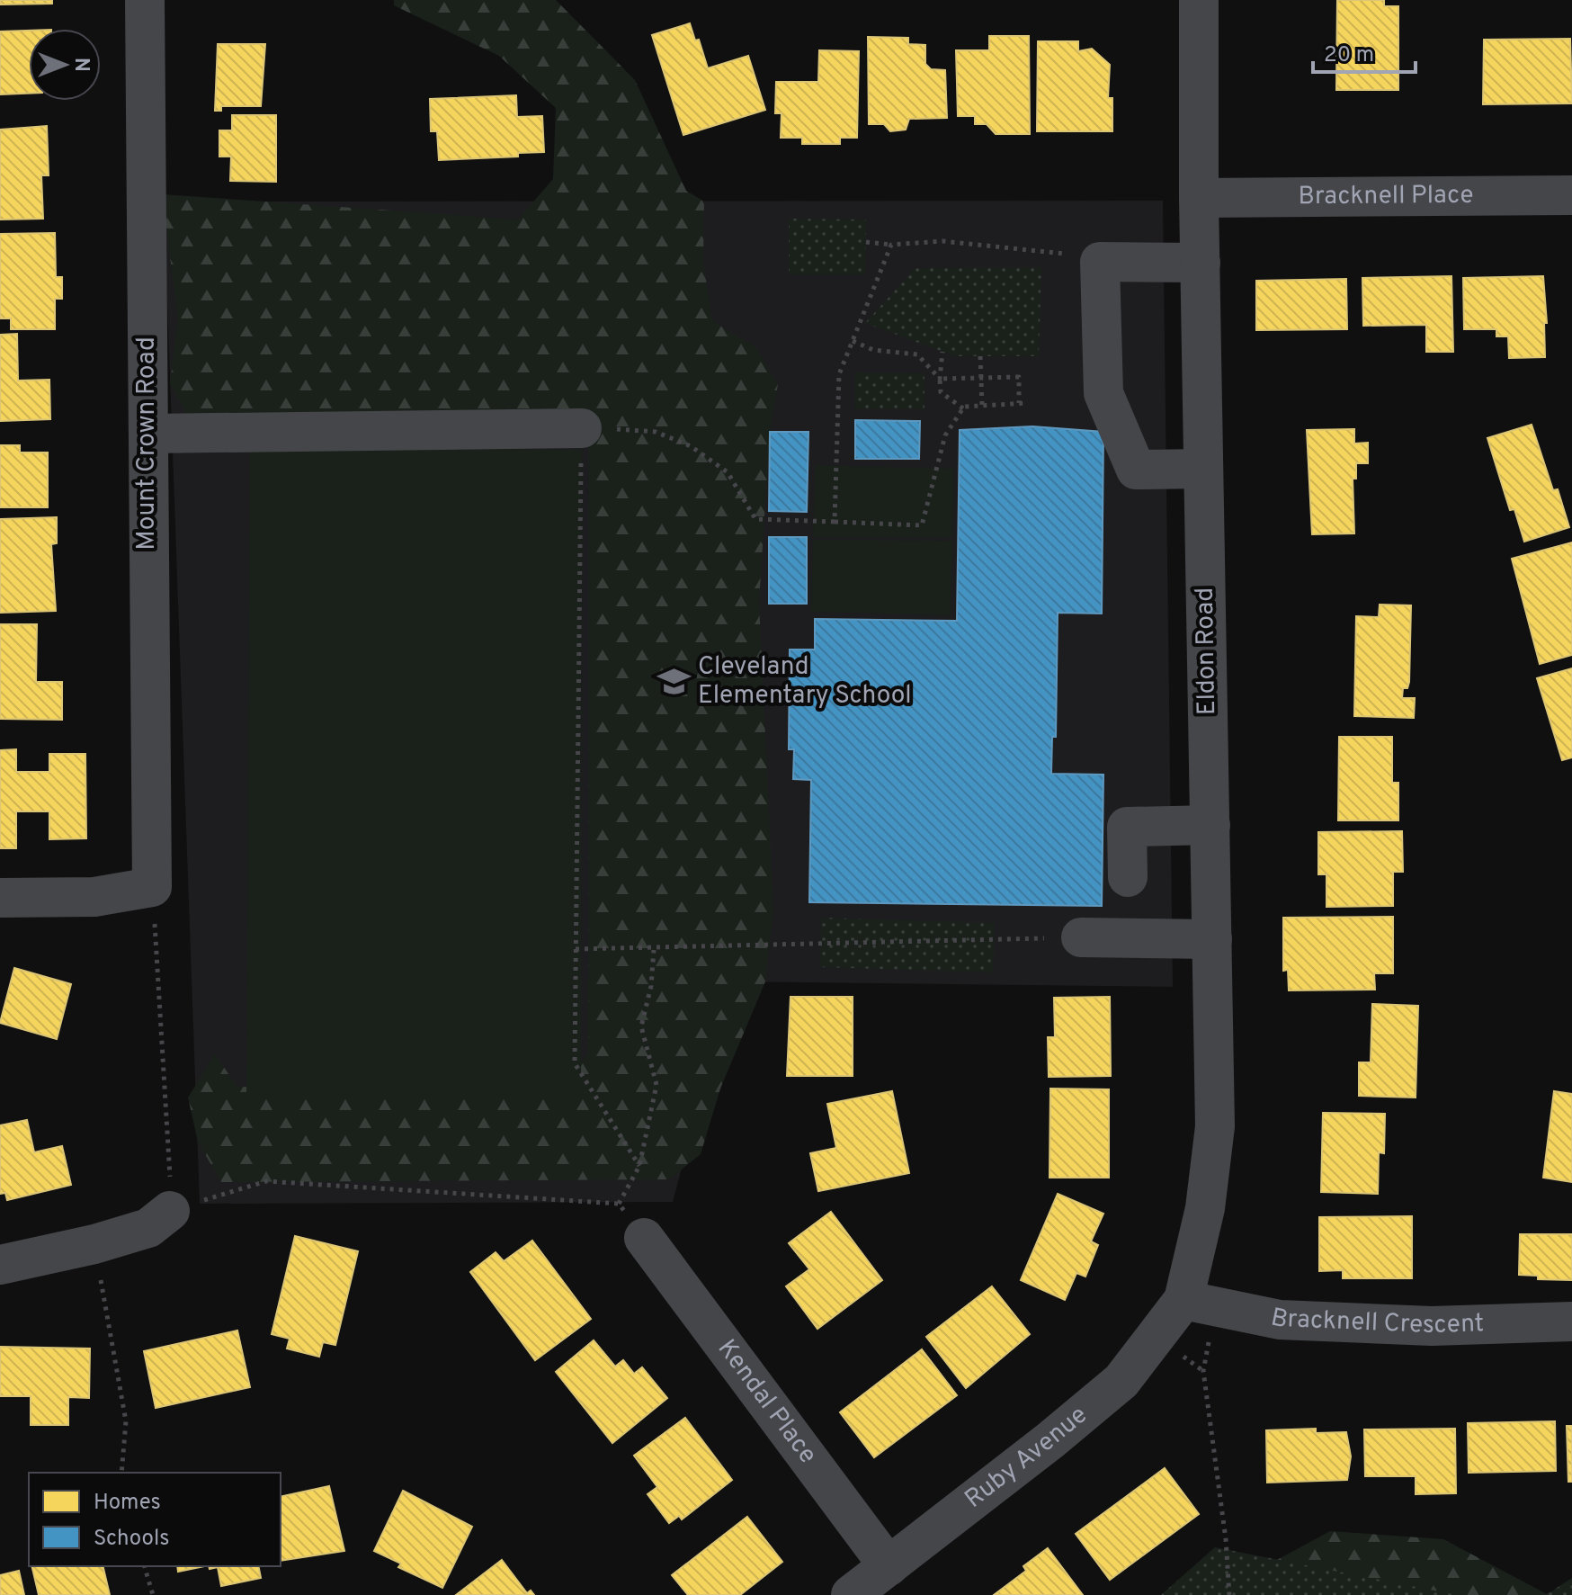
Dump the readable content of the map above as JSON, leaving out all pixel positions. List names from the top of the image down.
{
  "streets": {
    "street": [
      "Bracknell Place",
      "Mount Crown Road",
      "Eldon Road",
      "Bracknell Crescent",
      "Kendal Place",
      "Ruby Avenue"
    ]
  },
  "crossings": [
    ["Bracknell Place", "Eldon Road"],
    ["Eldon Road", "Bracknell Crescent"],
    ["Eldon Road", "Ruby Avenue"],
    ["Bracknell Crescent", "Ruby Avenue"],
    ["Kendal Place", "Ruby Avenue"]
  ],
  "places": {
    "school or university": ["Cleveland Elementary School"]
  },
  "legend": ["Homes", "Schools"],
  "scale_bar": "20 m",
  "north": "right"
}
